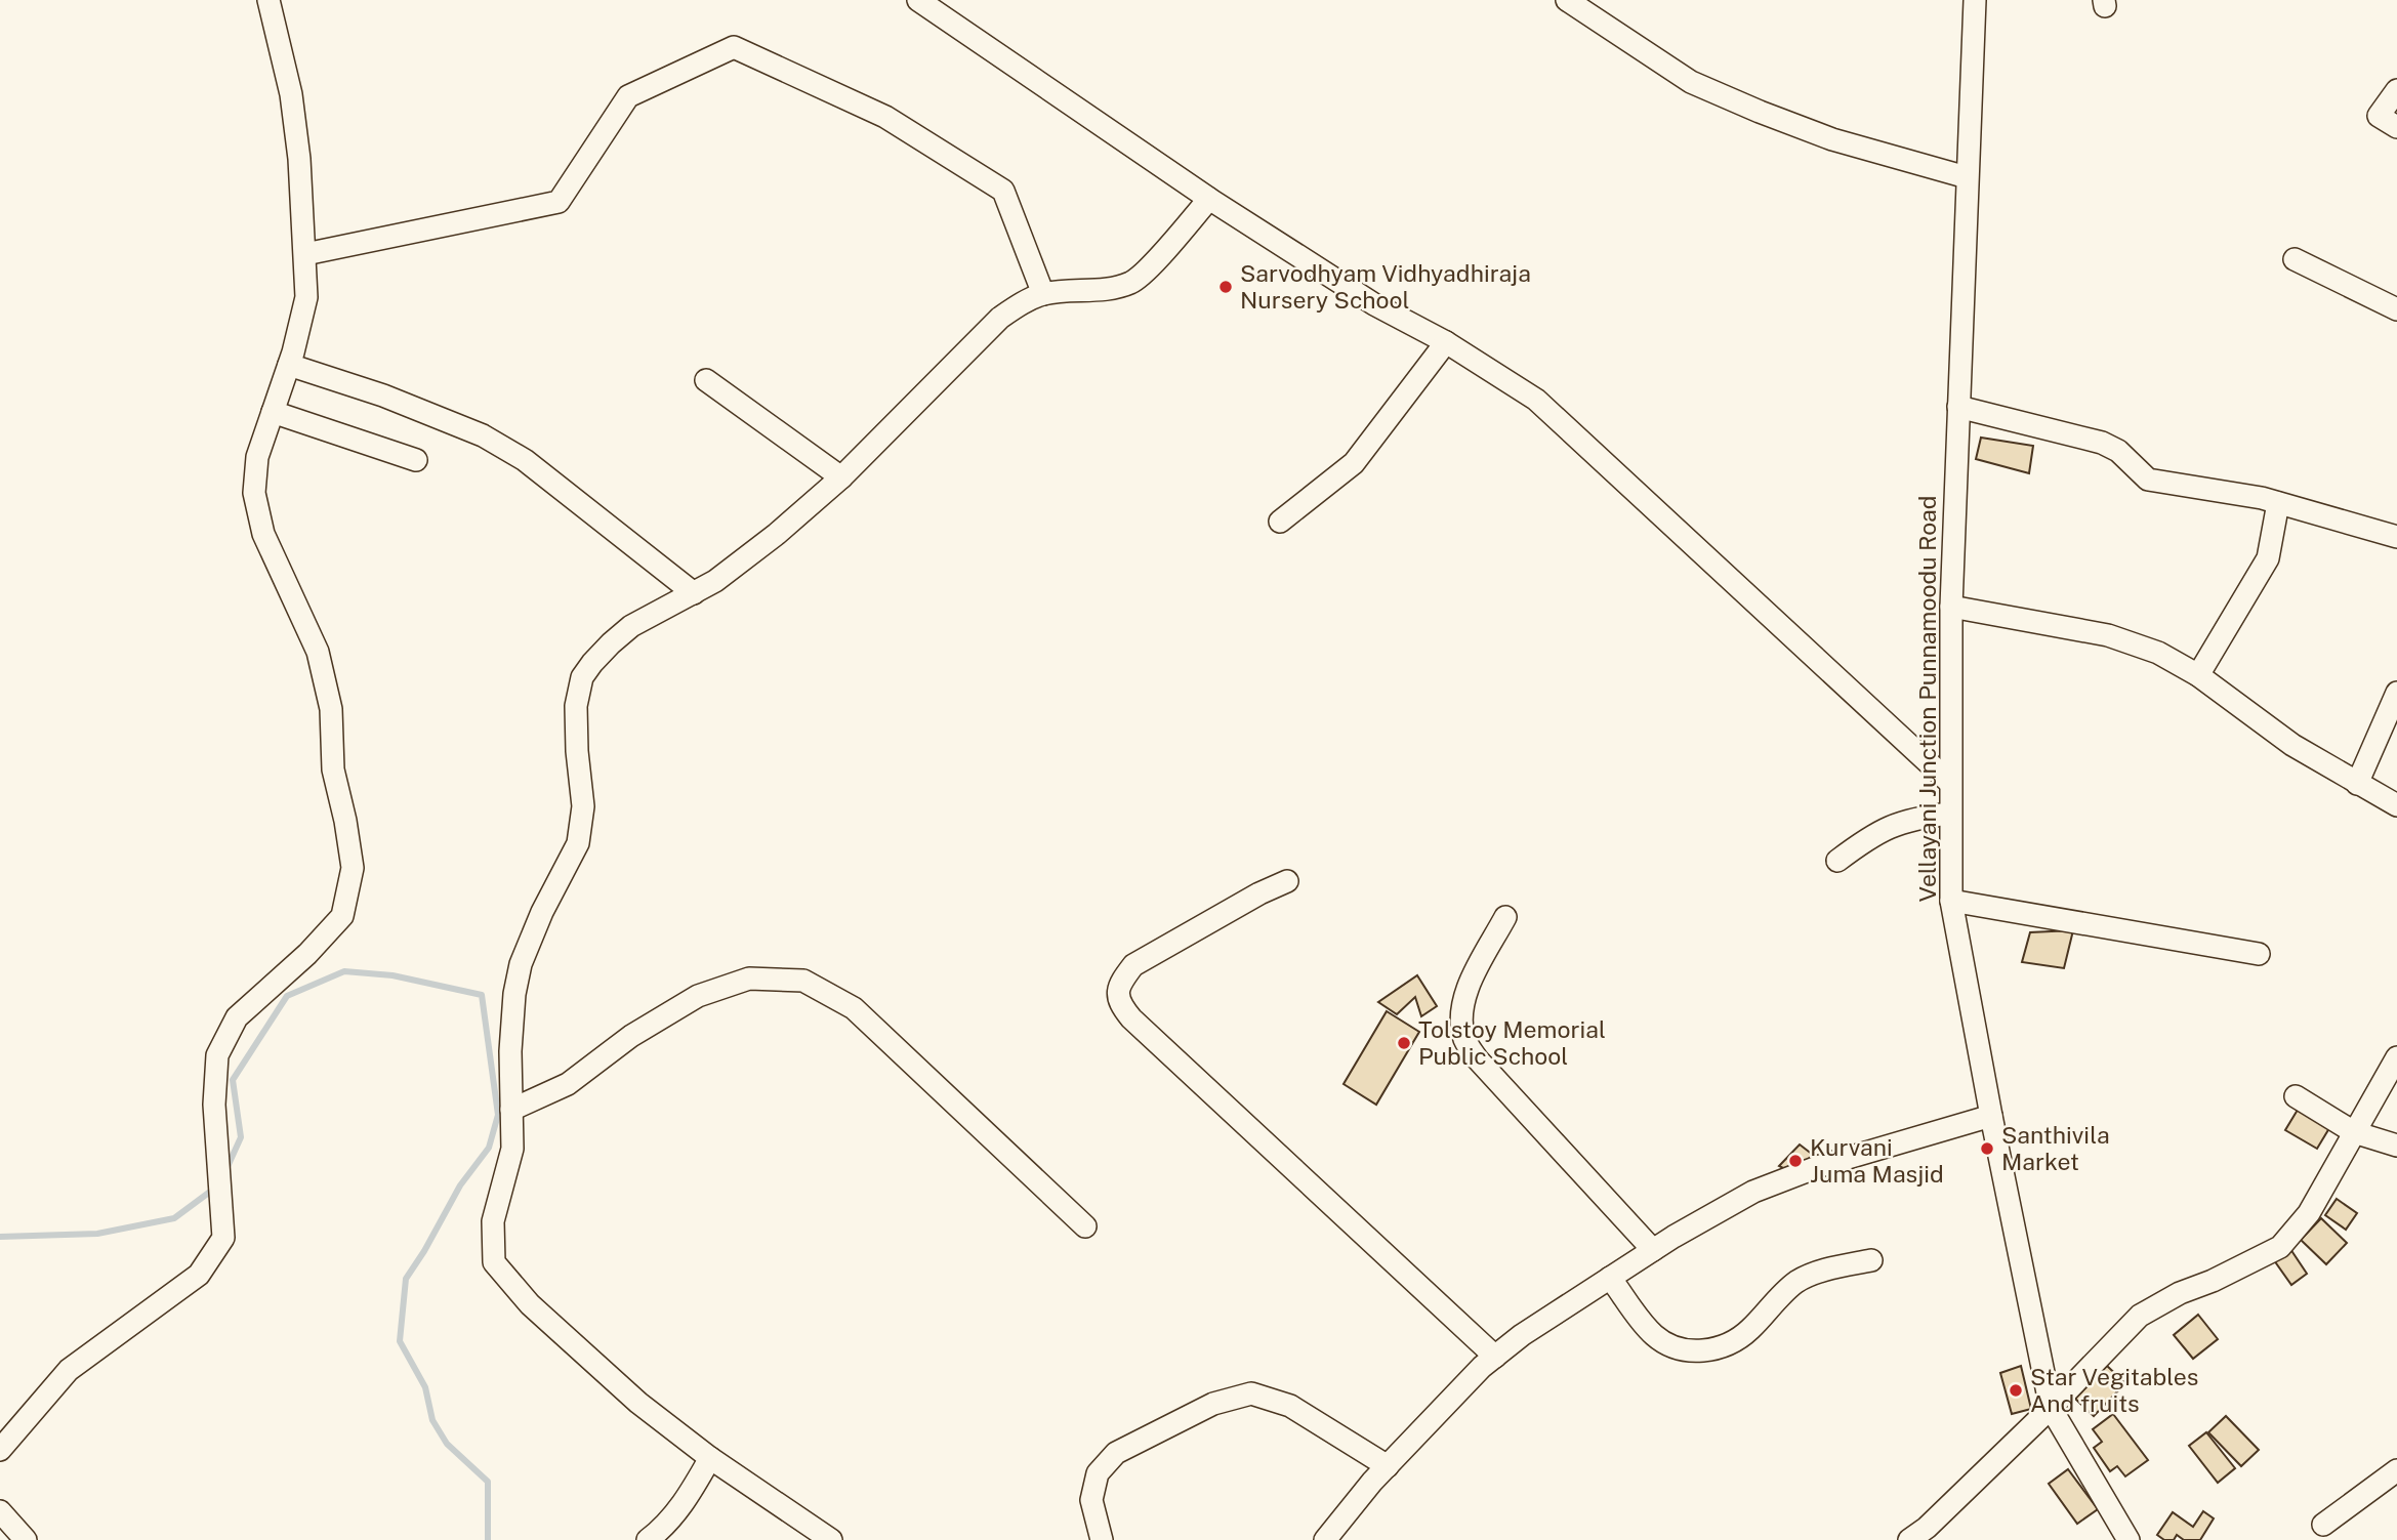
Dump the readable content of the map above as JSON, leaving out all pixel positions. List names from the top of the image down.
{
  "streets": {
    "street": ["Vellayani Junction Punnamoodu Road"]
  },
  "places": [
    "Sarvodhyam Vidhyadhiraja Nursery School",
    "Tolstoy Memorial Public School",
    "Santhivila Market",
    "Kurvani Juma Masjid",
    "Star Vegitables And fruits"
  ]
}
